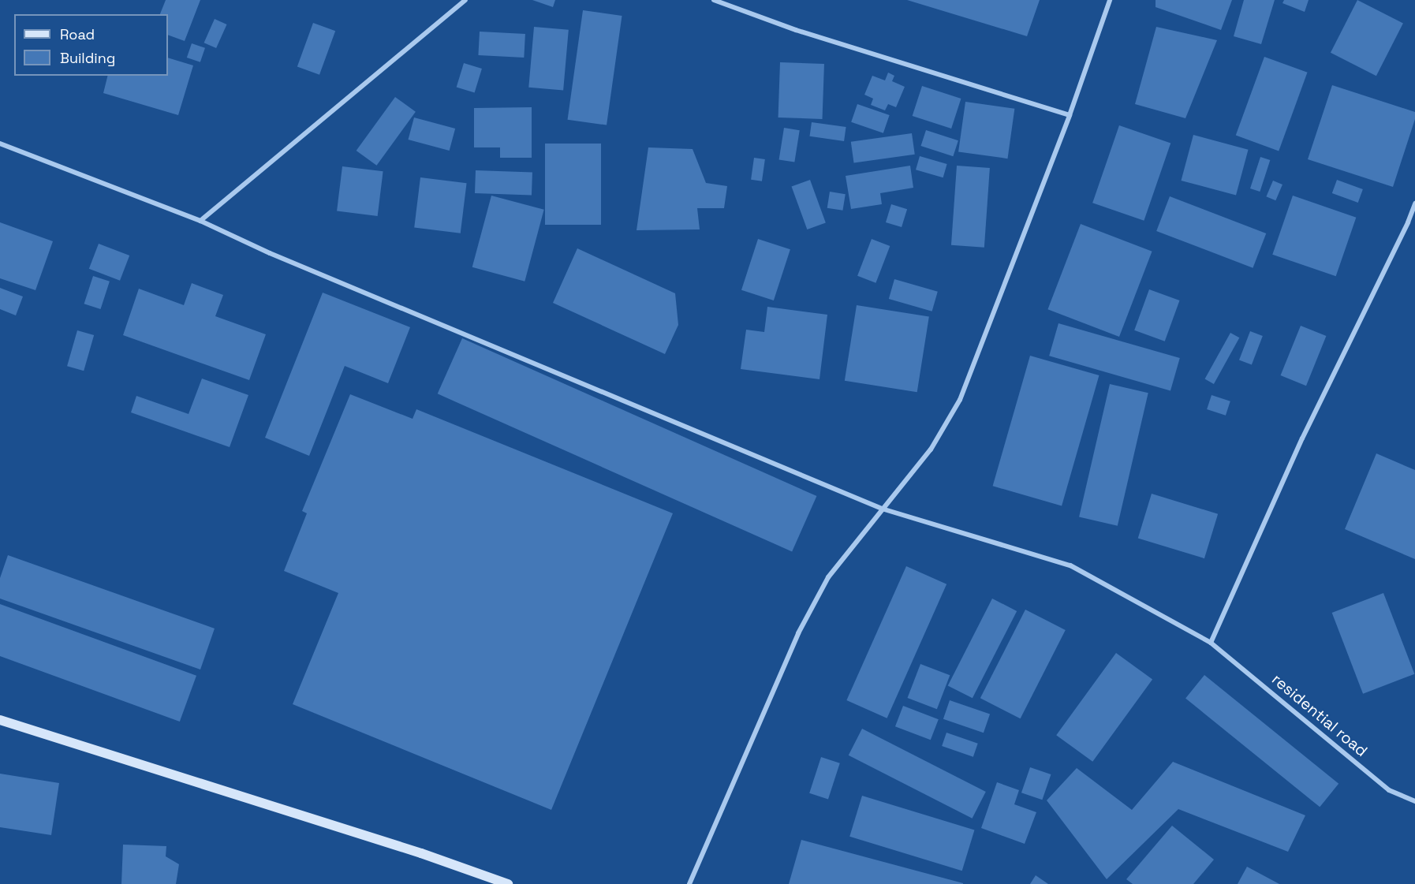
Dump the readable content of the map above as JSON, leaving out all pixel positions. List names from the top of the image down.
{
  "streets": {
    "street": ["residential road"]
  },
  "legend": ["Road", "Building"]
}
